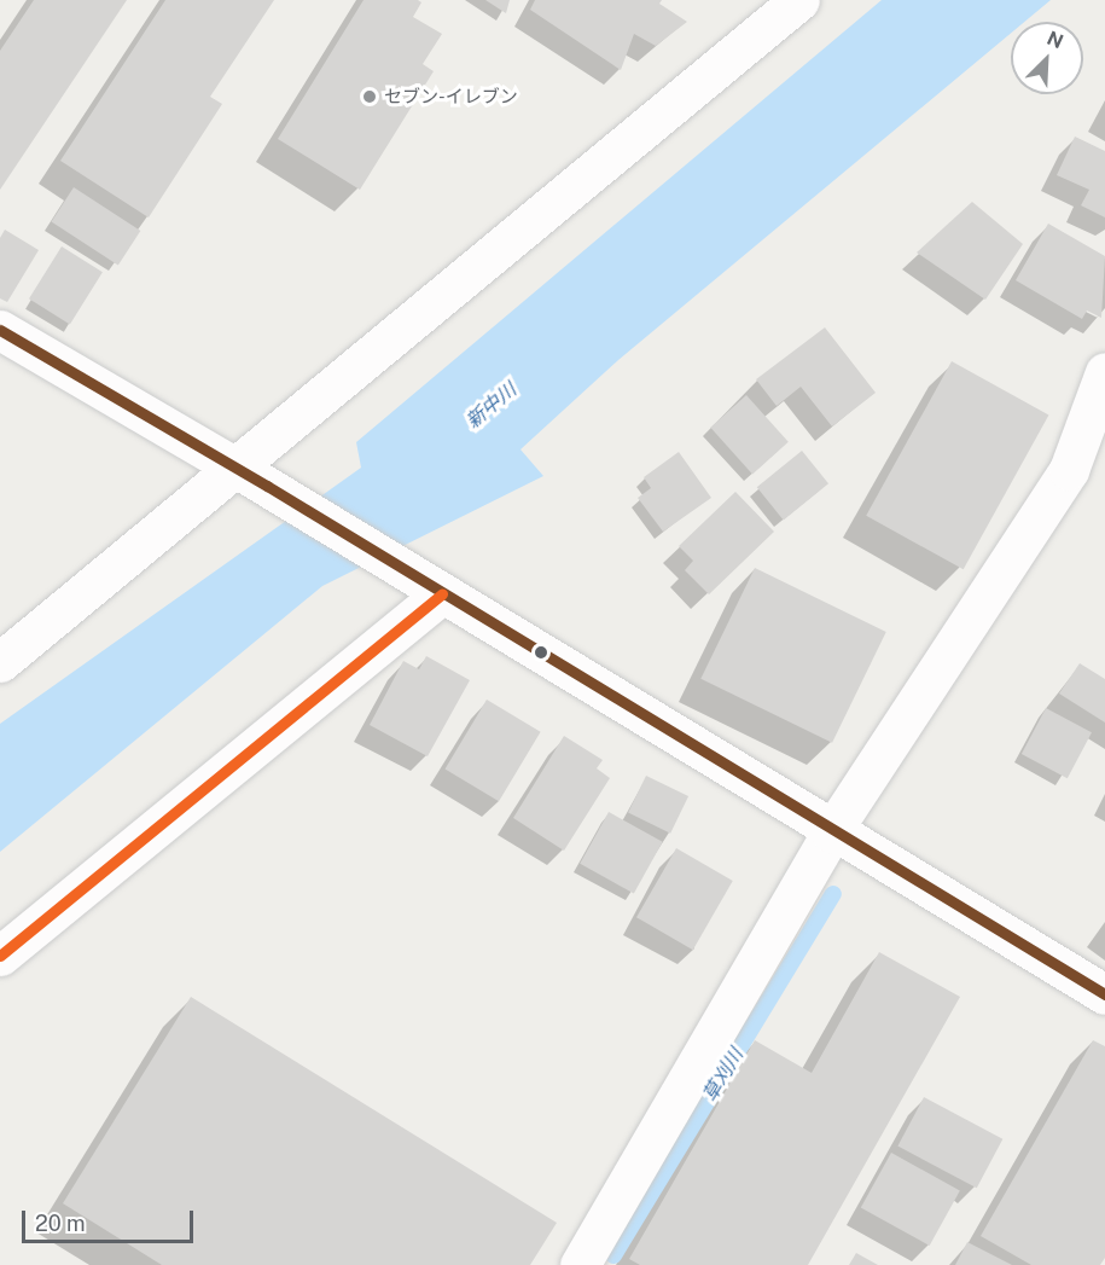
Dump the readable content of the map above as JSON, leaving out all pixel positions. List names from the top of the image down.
{
  "water": ["新中川", "草刈川"],
  "places": ["セブン-イレブン"],
  "scale_bar": "20 m",
  "north": "top right"
}
